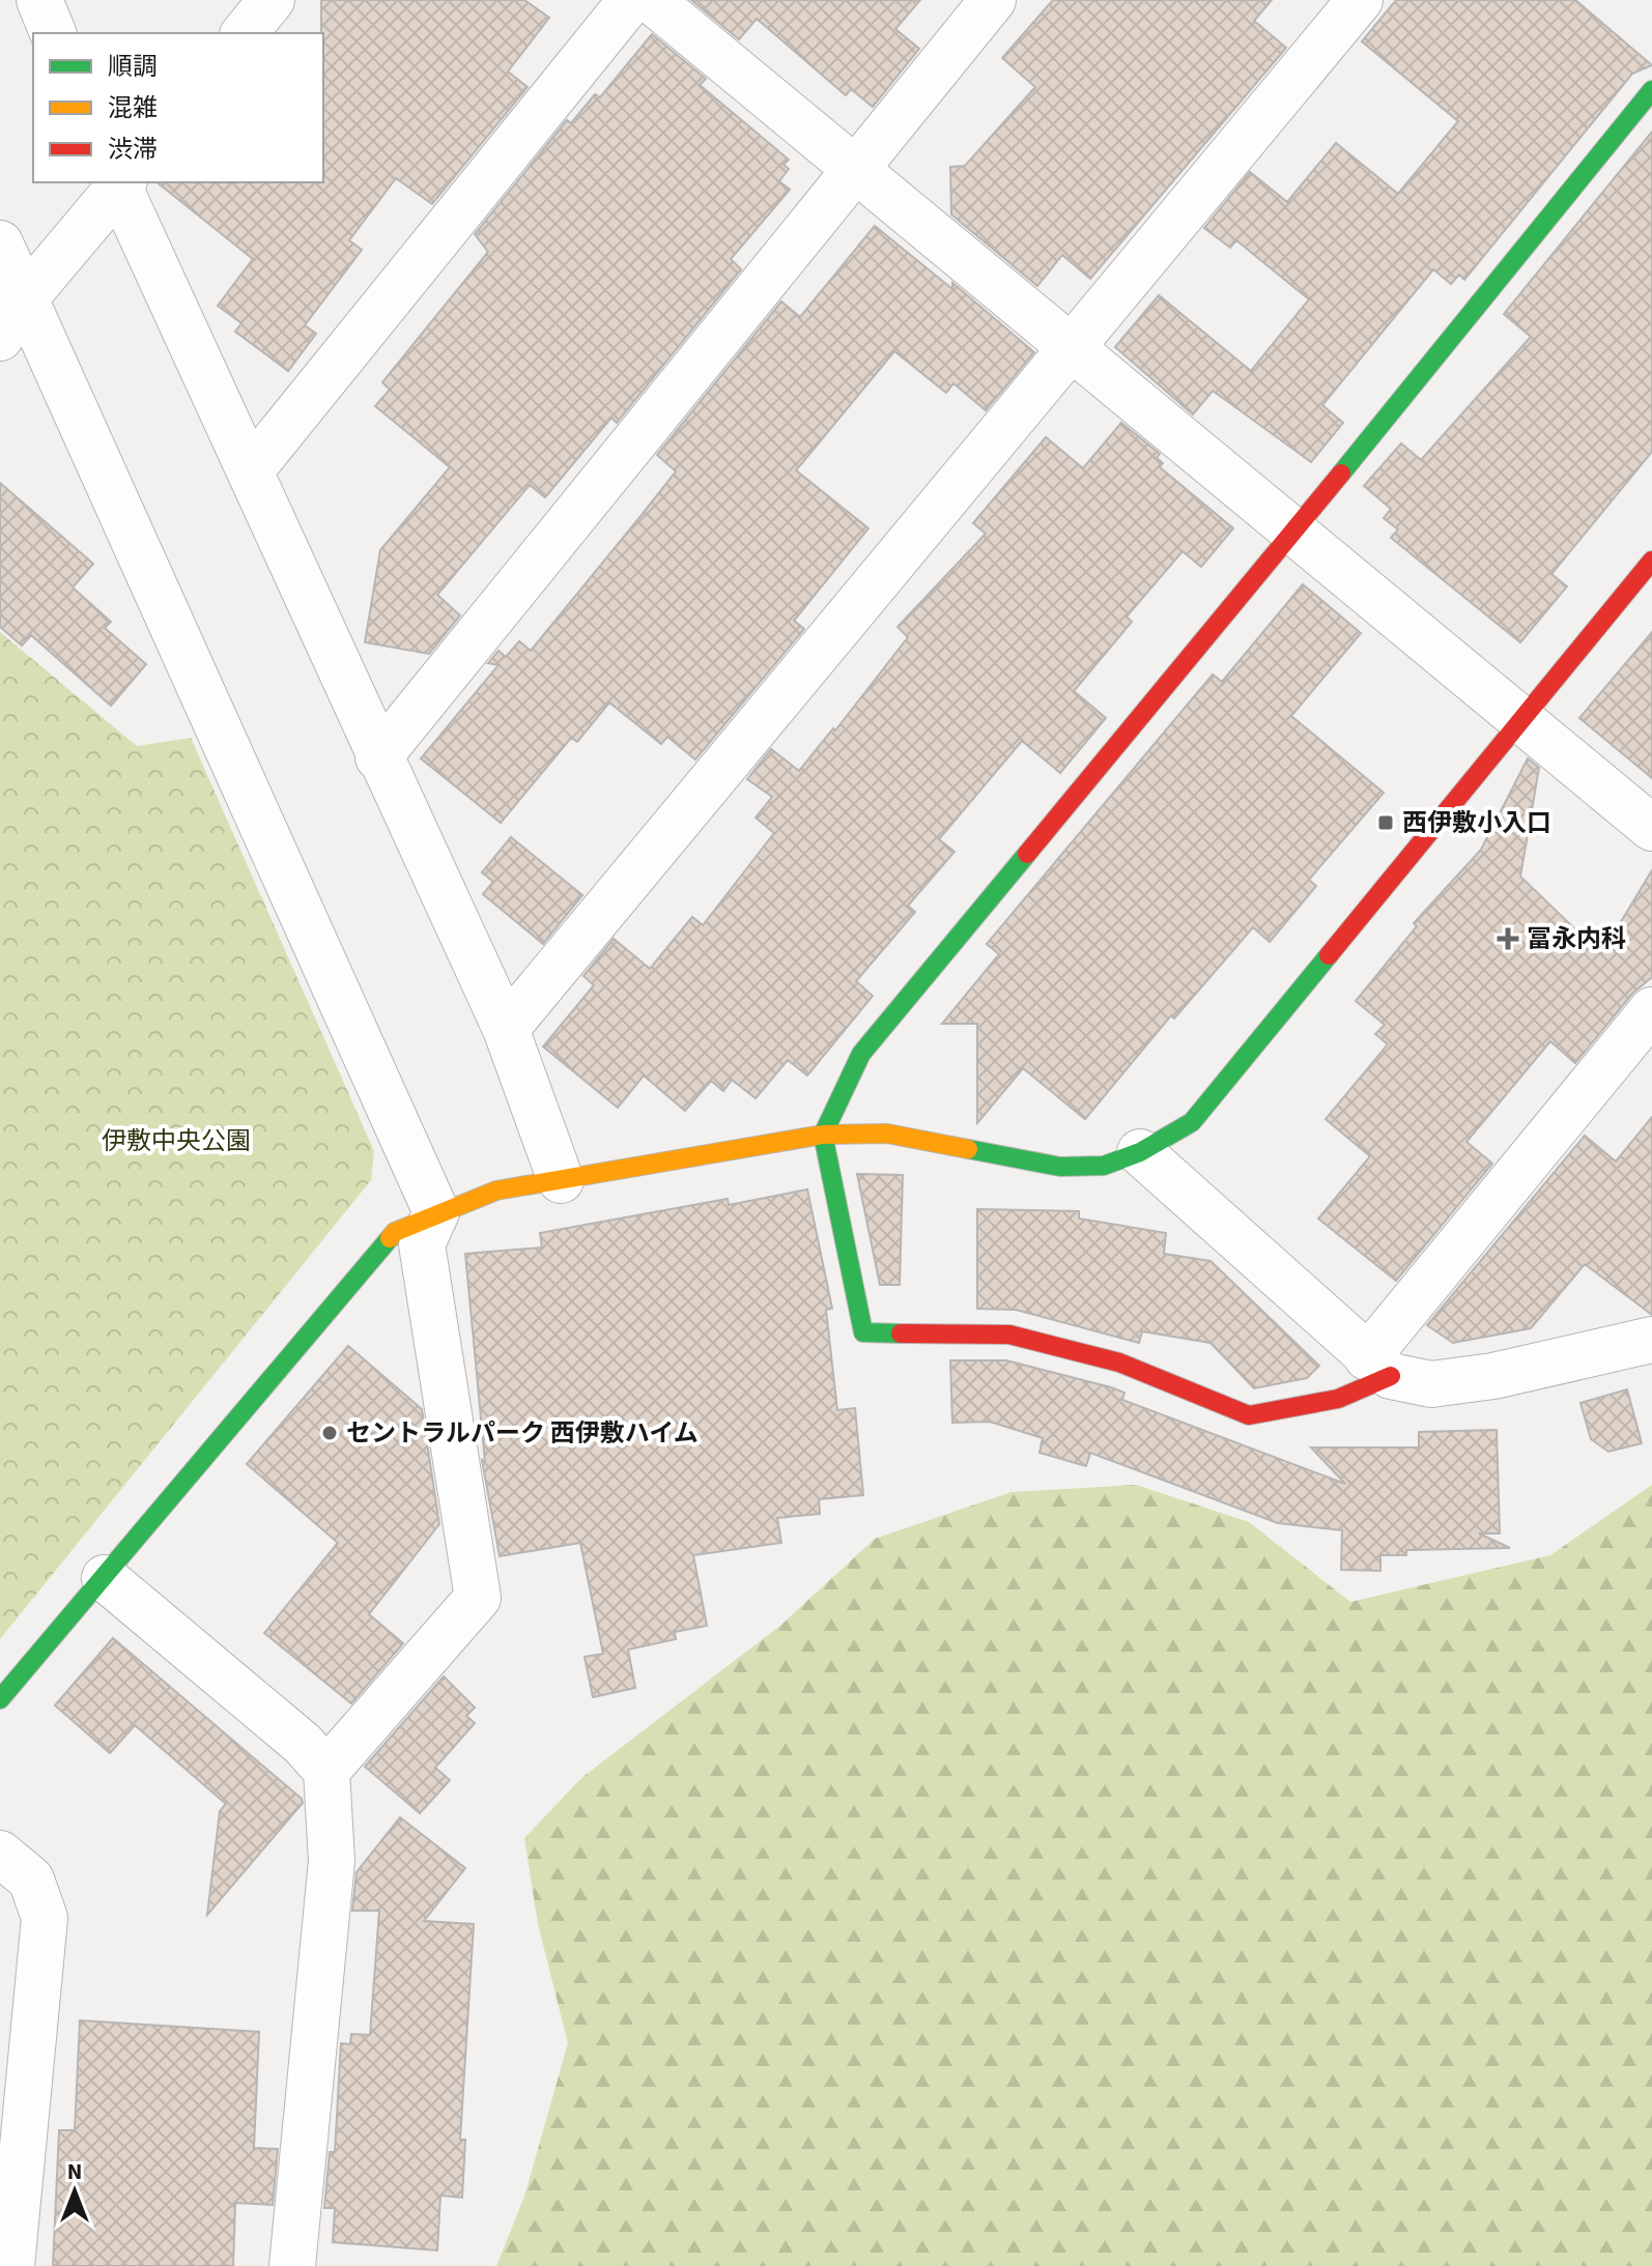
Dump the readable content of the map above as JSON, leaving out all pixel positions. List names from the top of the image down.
{
  "parks": ["伊敷中央公園"],
  "places": {
    "transit": ["西伊敷小入口"],
    "health": ["冨永内科"],
    "other": ["セントラルパーク 西伊敷ハイム"]
  },
  "legend": ["順調", "混雑", "渋滞"],
  "north": "top"
}
